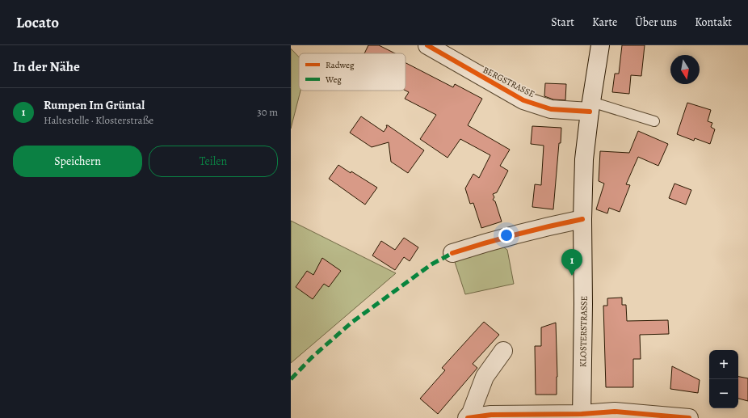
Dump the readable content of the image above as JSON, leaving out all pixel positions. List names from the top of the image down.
{
  "streets": {
    "street": ["BERGSTRASSE", "KLOSTERSTRASSE"]
  },
  "crossings": [
    ["BERGSTRASSE", "KLOSTERSTRASSE"]
  ],
  "legend": ["Radweg", "Weg"],
  "north": "bottom",
  "page": {
    "header": "Locato",
    "nav": [
      "Start",
      "Karte",
      "Über uns",
      "Kontakt"
    ],
    "heading": "In der Nähe",
    "list": [
      {
        "mark": "1",
        "name": "Rumpen Im Grüntal",
        "note": "Haltestelle · Klosterstraße",
        "value": "30 m"
      }
    ],
    "buttons": ["Speichern", "Teilen"],
    "pins": "1",
    "map_buttons": ["+", "−"]
  }
}
